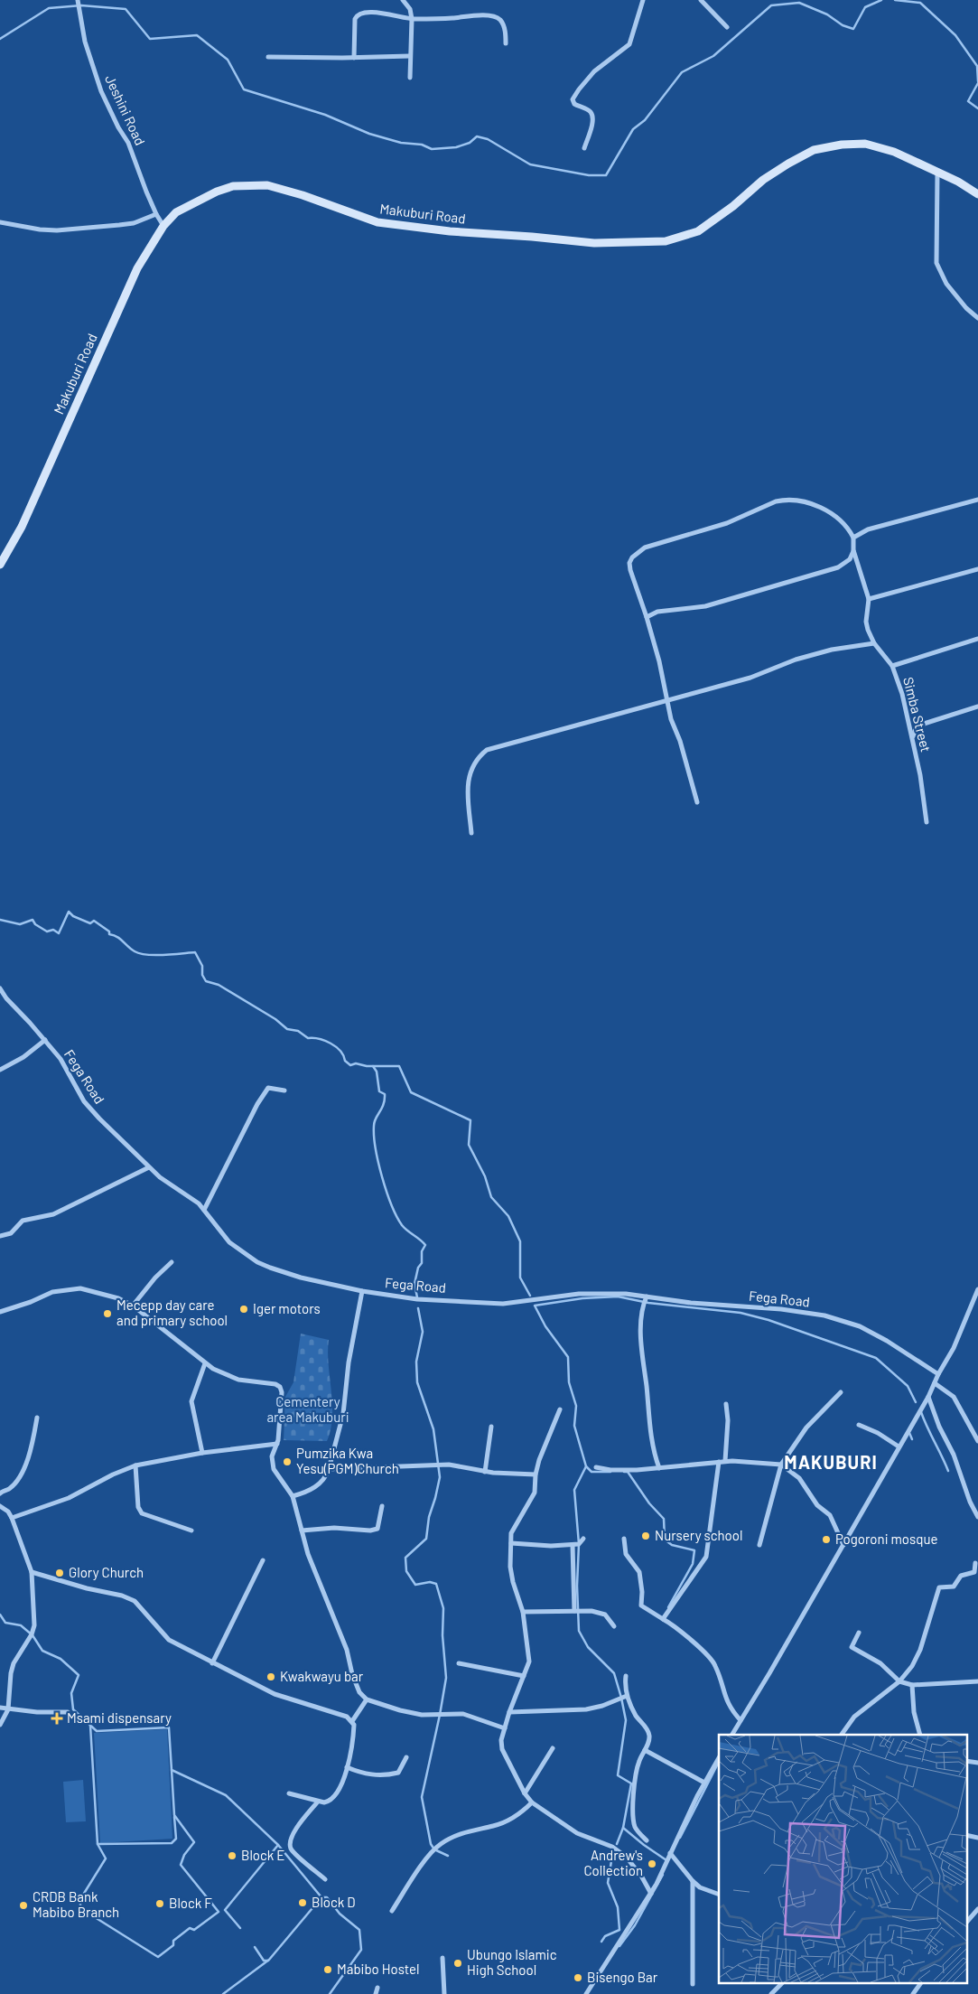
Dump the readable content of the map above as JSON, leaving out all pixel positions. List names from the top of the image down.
{
  "streets": {
    "street": [
      "Jeshini Road",
      "Makuburi Road",
      "Simba Street",
      "Fega Road"
    ]
  },
  "crossings": [
    ["Jeshini Road", "Makuburi Road"]
  ],
  "districts": ["MAKUBURI"],
  "parks": ["Cementery area Makuburi"],
  "places": {
    "other": [
      "Iger motors",
      "Mecepp day care and primary school",
      "Pumzika Kwa Yesu(PGM)Church",
      "Nursery school",
      "Pogoroni mosque",
      "Glory Church",
      "Kwakwayu bar",
      "Block E",
      "Andrew's Collection",
      "Block D",
      "Block F",
      "CRDB Bank Mabibo Branch",
      "Ubungo Islamic High School",
      "Mabibo Hostel",
      "Bisengo Bar"
    ],
    "health": ["Msami dispensary"]
  }
}
